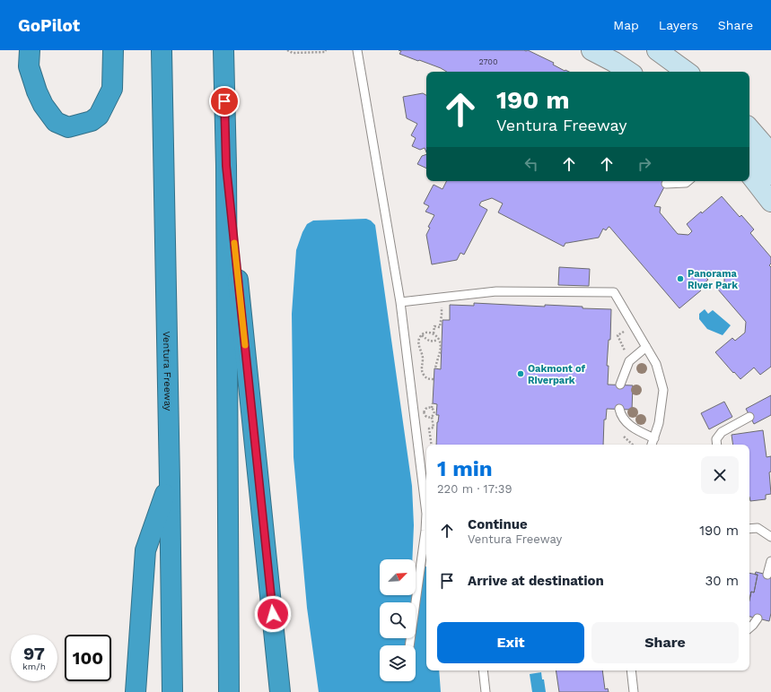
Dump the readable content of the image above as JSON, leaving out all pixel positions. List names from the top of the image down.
{
  "streets": {
    "highway": ["Ventura Freeway"]
  },
  "places": ["Panorama River Park", "Oakmont of Riverpark"],
  "house_numbers": ["2700"],
  "north": "top right",
  "page": {
    "header": "GoPilot",
    "nav": ["Map", "Layers", "Share"],
    "turn": ["190 m", "Ventura Freeway"],
    "heading": ["1 min", "220 m · 17:39"],
    "list": [
      {
        "name": "Continue",
        "note": "Ventura Freeway",
        "value": "190 m"
      },
      {
        "name": "Arrive at destination",
        "value": "30 m"
      }
    ],
    "buttons": ["Exit", "Share"],
    "speed": "97 km/h",
    "limit": "100"
  }
}
